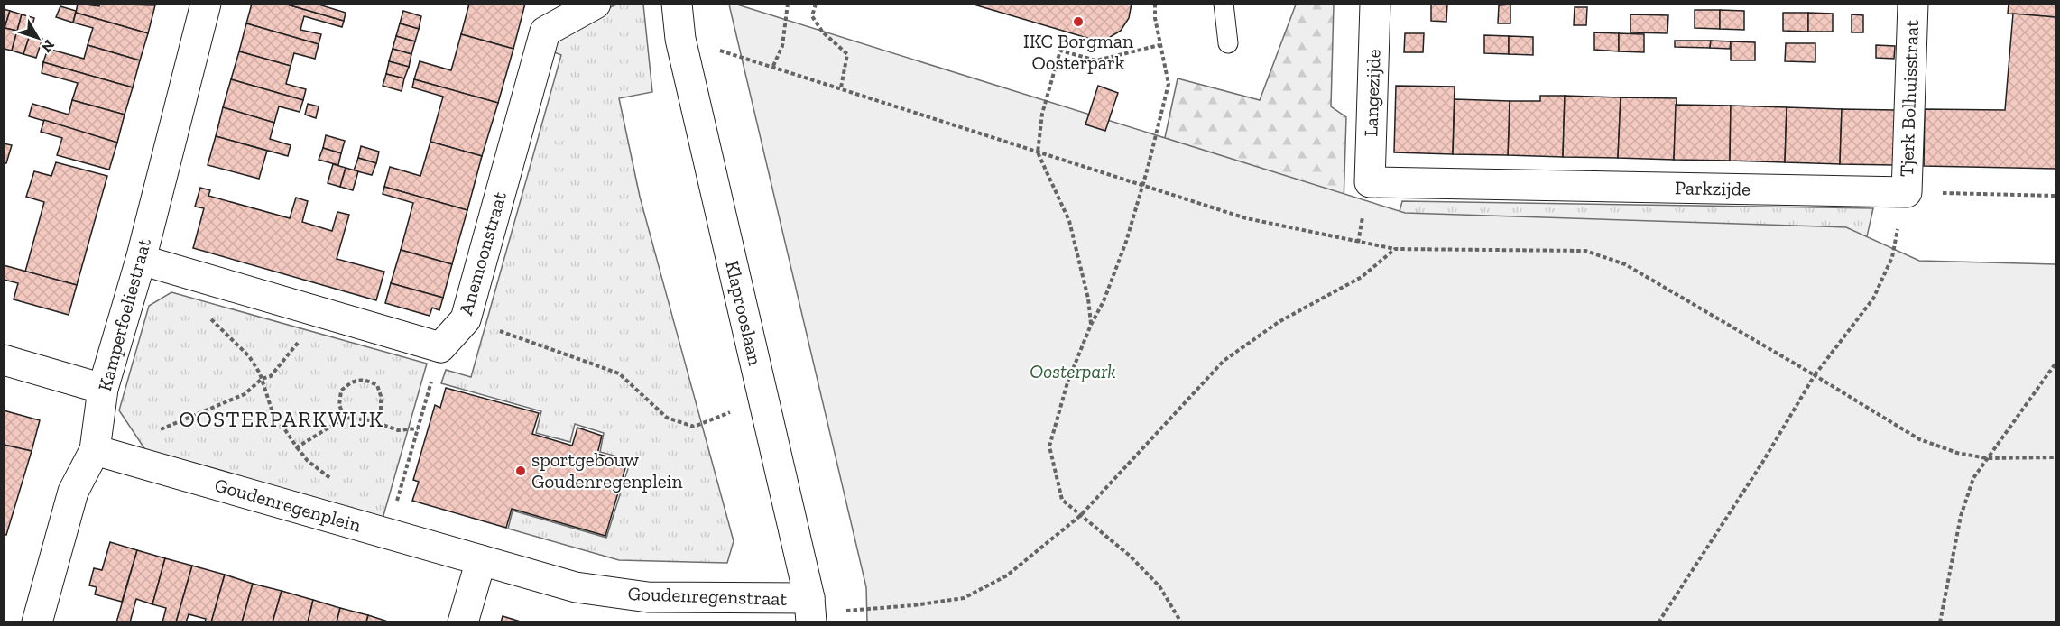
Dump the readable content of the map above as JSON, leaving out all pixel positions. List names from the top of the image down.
{
  "streets": {
    "street": [
      "Langezijde",
      "Tjerk Bolhuisstraat",
      "Parkzijde",
      "Anemoonstraat",
      "Klaprooslaan",
      "Kamperfoeliestraat",
      "Goudenregenplein",
      "Goudenregenstraat"
    ]
  },
  "crossings": [
    ["Langezijde", "Parkzijde"],
    ["Tjerk Bolhuisstraat", "Parkzijde"],
    ["Klaprooslaan", "Goudenregenstraat"],
    ["Kamperfoeliestraat", "Goudenregenplein"],
    ["Goudenregenplein", "Goudenregenstraat"]
  ],
  "districts": ["OOSTERPARKWIJK"],
  "parks": ["Oosterpark"],
  "places": ["IKC Borgman Oosterpark", "sportgebouw Goudenregenplein"],
  "north": "bottom right"
}
